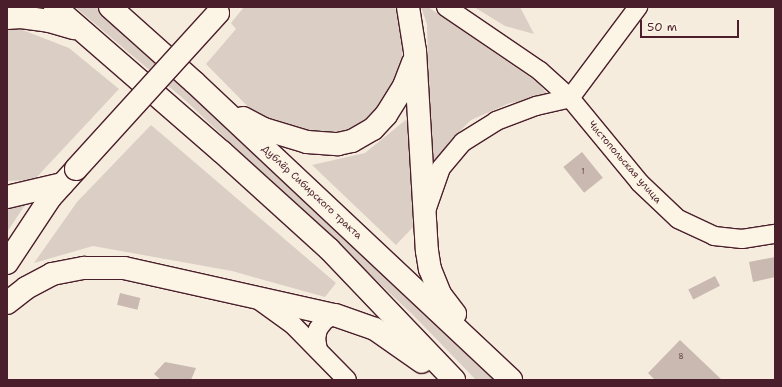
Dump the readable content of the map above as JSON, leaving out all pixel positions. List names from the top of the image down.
{
  "streets": {
    "main road": ["Дублёр Сибирского тракта"],
    "street": ["Чистопольская улица"]
  },
  "house_numbers": ["1", "8"],
  "scale_bar": "50 m"
}
